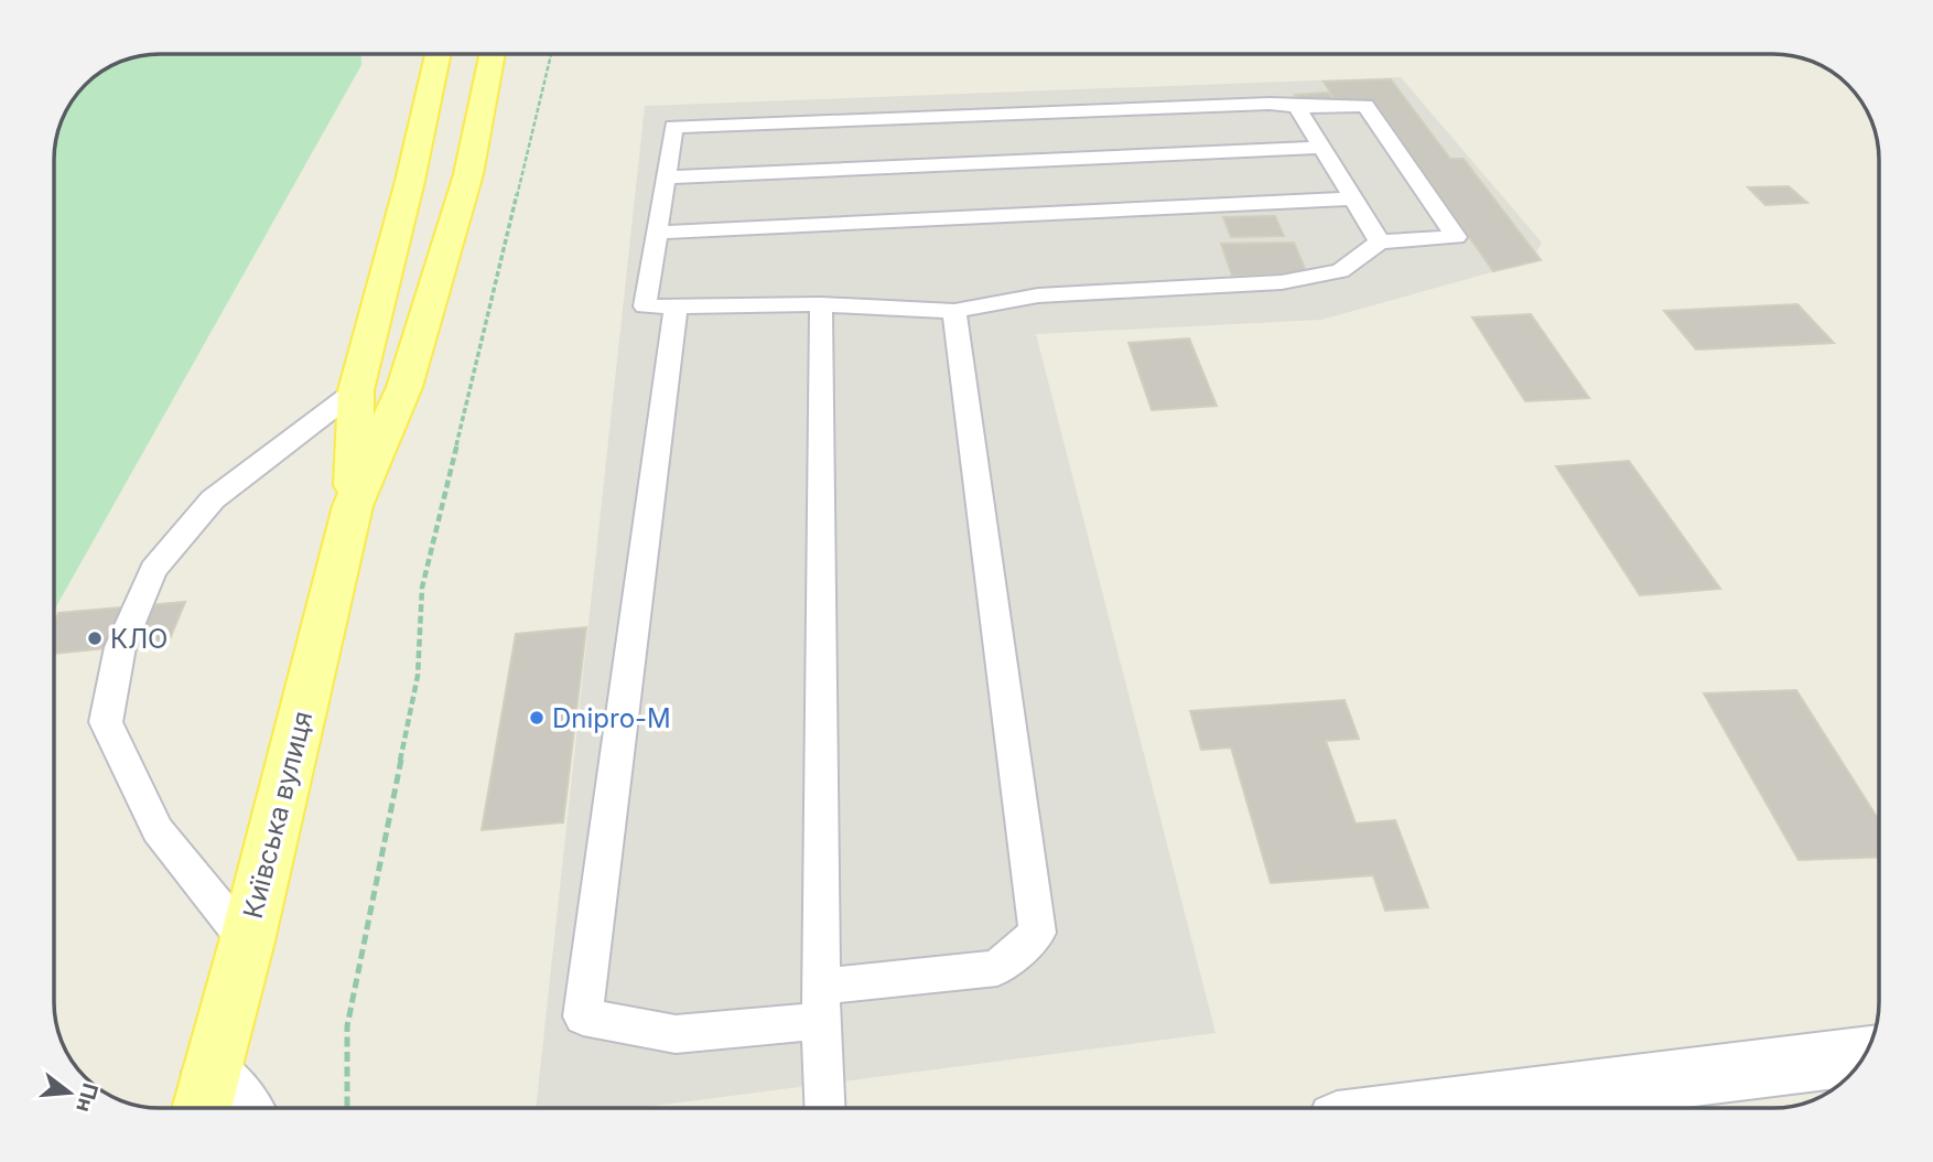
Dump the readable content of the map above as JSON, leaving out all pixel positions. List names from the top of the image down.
{
  "streets": {
    "main road": ["Київська вулиця"]
  },
  "places": ["КЛО", "Dnipro-M"],
  "north": "right"
}
